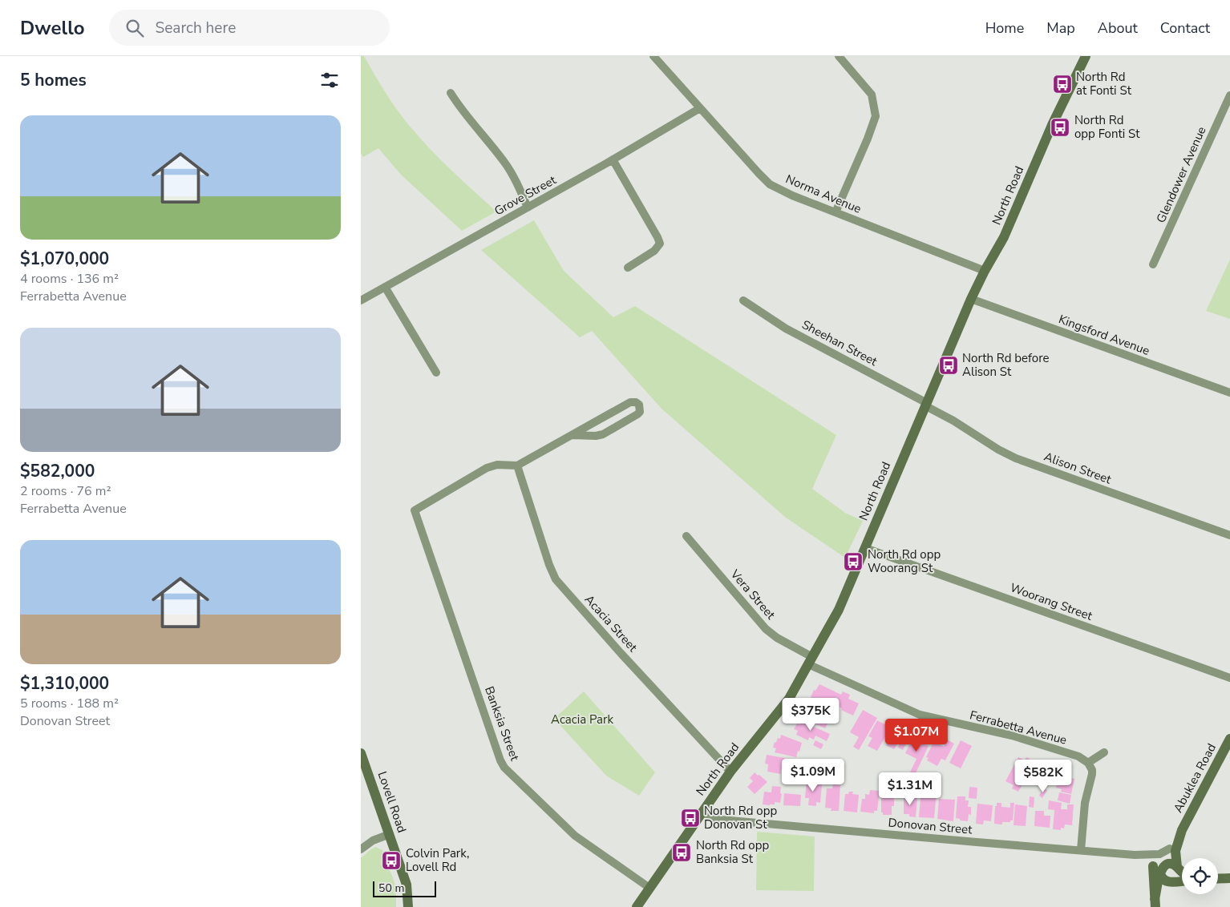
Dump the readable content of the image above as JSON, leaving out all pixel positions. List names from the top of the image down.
{
  "streets": {
    "street": [
      "Glendower Avenue",
      "Norma Avenue",
      "Grove Street",
      "North Road",
      "Kingsford Avenue",
      "Sheehan Street",
      "Alison Street",
      "Vera Street",
      "Woorang Street",
      "Acacia Street",
      "Banksia Street",
      "Ferrabetta Avenue",
      "Abuklea Road",
      "Lovell Road",
      "Donovan Street"
    ]
  },
  "crossings": [
    ["Norma Avenue", "Grove Street"],
    ["Norma Avenue", "North Road"],
    ["North Road", "Kingsford Avenue"],
    ["North Road", "Sheehan Street"],
    ["North Road", "Alison Street"],
    ["North Road", "Vera Street"],
    ["North Road", "Woorang Street"],
    ["North Road", "Acacia Street"],
    ["North Road", "Banksia Street"],
    ["North Road", "Ferrabetta Avenue"],
    ["North Road", "Donovan Street"],
    ["Sheehan Street", "Alison Street"],
    ["Vera Street", "Ferrabetta Avenue"],
    ["Acacia Street", "Banksia Street"],
    ["Abuklea Road", "Donovan Street"]
  ],
  "parks": ["Acacia Park"],
  "places": {
    "bus stop": [
      "North Rd at Fonti St",
      "North Rd opp Fonti St",
      "North Rd before Alison St",
      "North Rd opp Woorang St",
      "North Rd opp Donovan St",
      "North Rd opp Banksia St",
      "Colvin Park, Lovell Rd"
    ]
  },
  "scale_bar": "50 m",
  "page": {
    "header": "Dwello",
    "search": "Search here",
    "nav": [
      "Home",
      "Map",
      "About",
      "Contact"
    ],
    "heading": "5 homes",
    "list": [
      {
        "name": "$1,070,000",
        "note": "4 rooms · 136 m² · Ferrabetta Avenue"
      },
      {
        "name": "$582,000",
        "note": "2 rooms · 76 m² · Ferrabetta Avenue"
      },
      {
        "name": "$1,310,000",
        "note": "5 rooms · 188 m² · Donovan Street"
      }
    ],
    "price": [
      "$375K",
      "$1.07M",
      "$1.09M",
      "$582K",
      "$1.31M"
    ],
    "scale": "50 m"
  }
}
